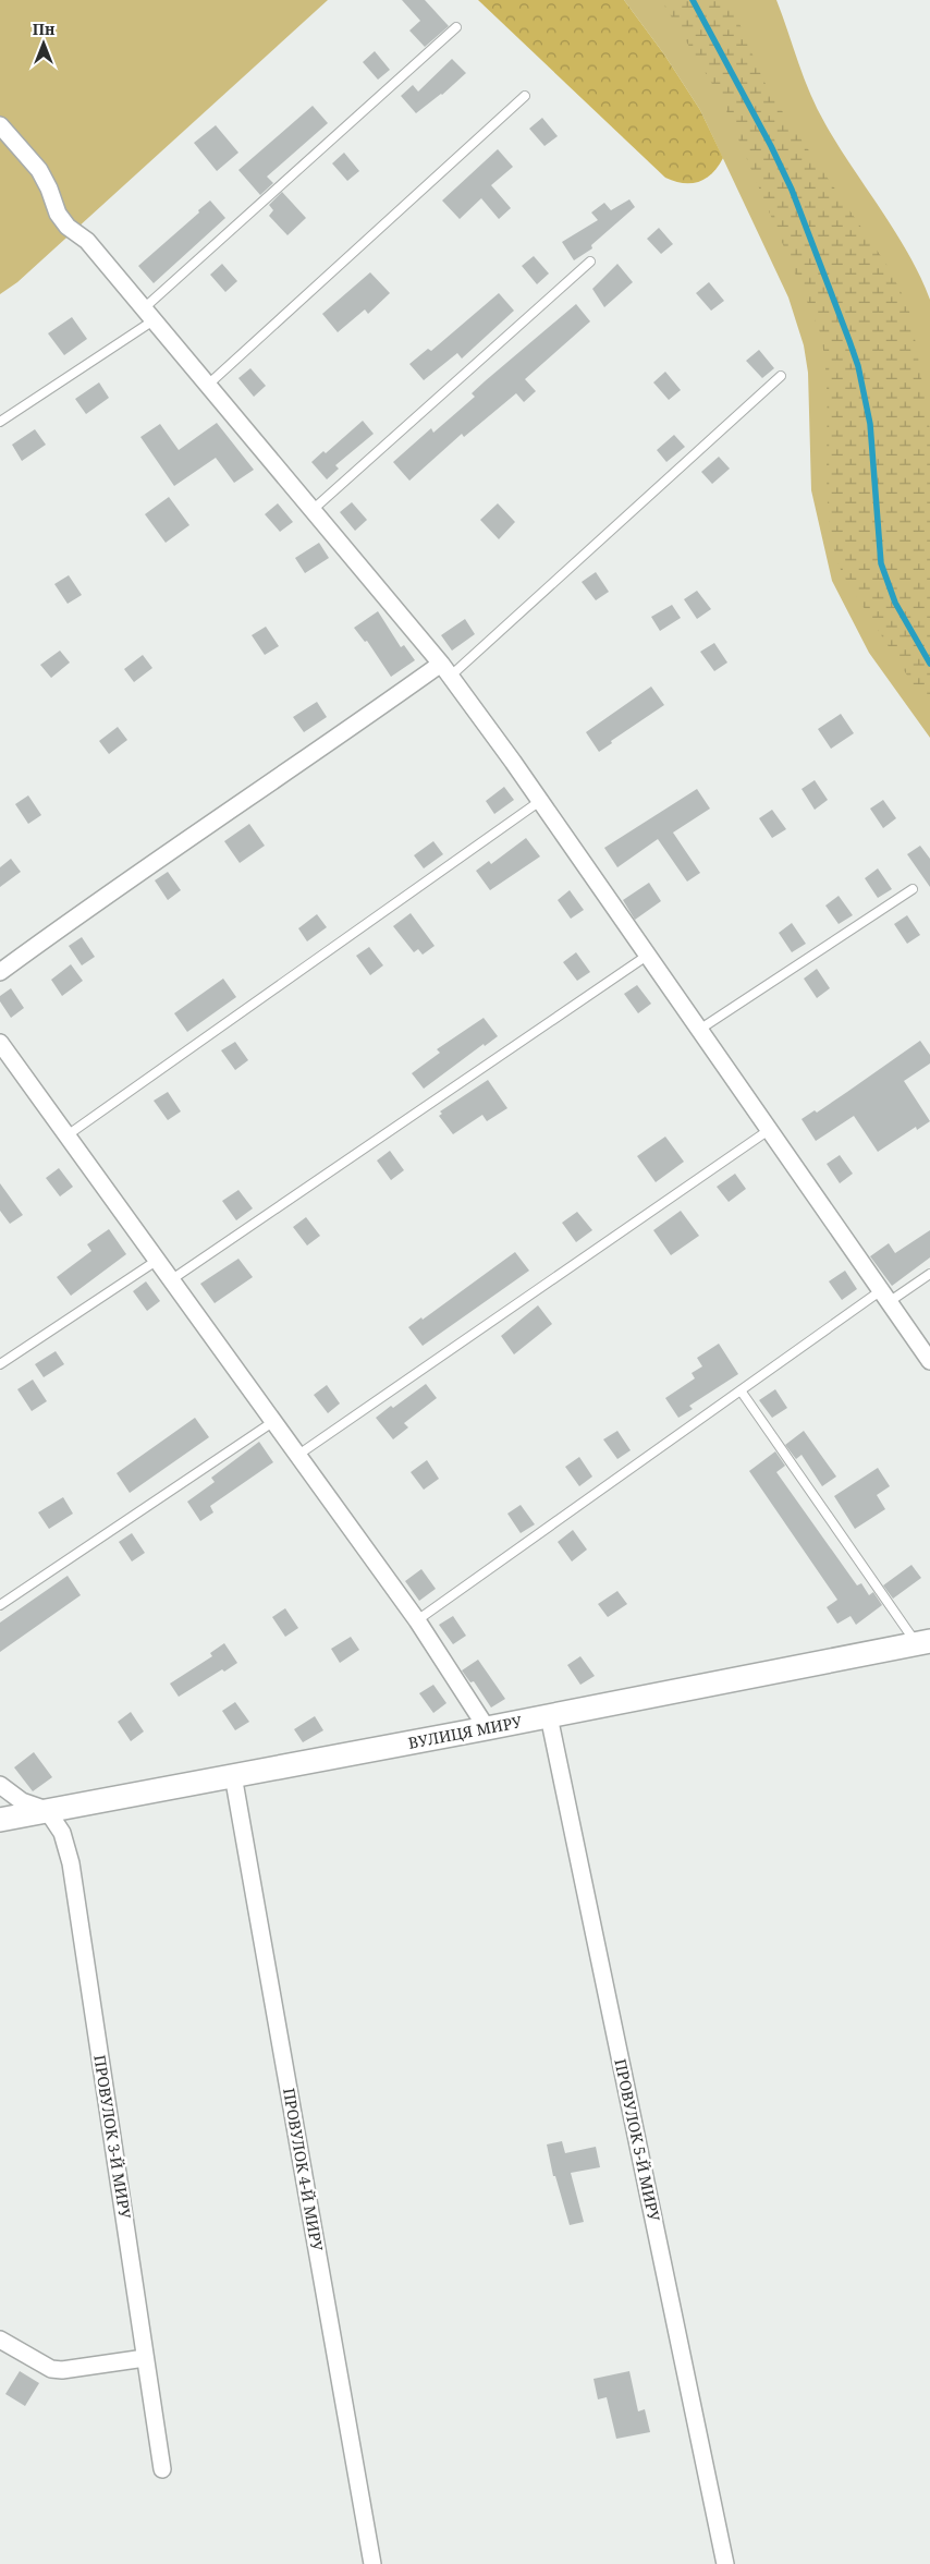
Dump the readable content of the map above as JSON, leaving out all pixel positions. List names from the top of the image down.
{
  "streets": {
    "street": [
      "ВУЛИЦЯ МИРУ",
      "ПРОВУЛОК 3-Й МИРУ",
      "ПРОВУЛОК 5-Й МИРУ",
      "ПРОВУЛОК 4-Й МИРУ"
    ]
  },
  "crossings": [
    ["ВУЛИЦЯ МИРУ", "ПРОВУЛОК 3-Й МИРУ"],
    ["ВУЛИЦЯ МИРУ", "ПРОВУЛОК 5-Й МИРУ"],
    ["ВУЛИЦЯ МИРУ", "ПРОВУЛОК 4-Й МИРУ"]
  ],
  "north": "top"
}
